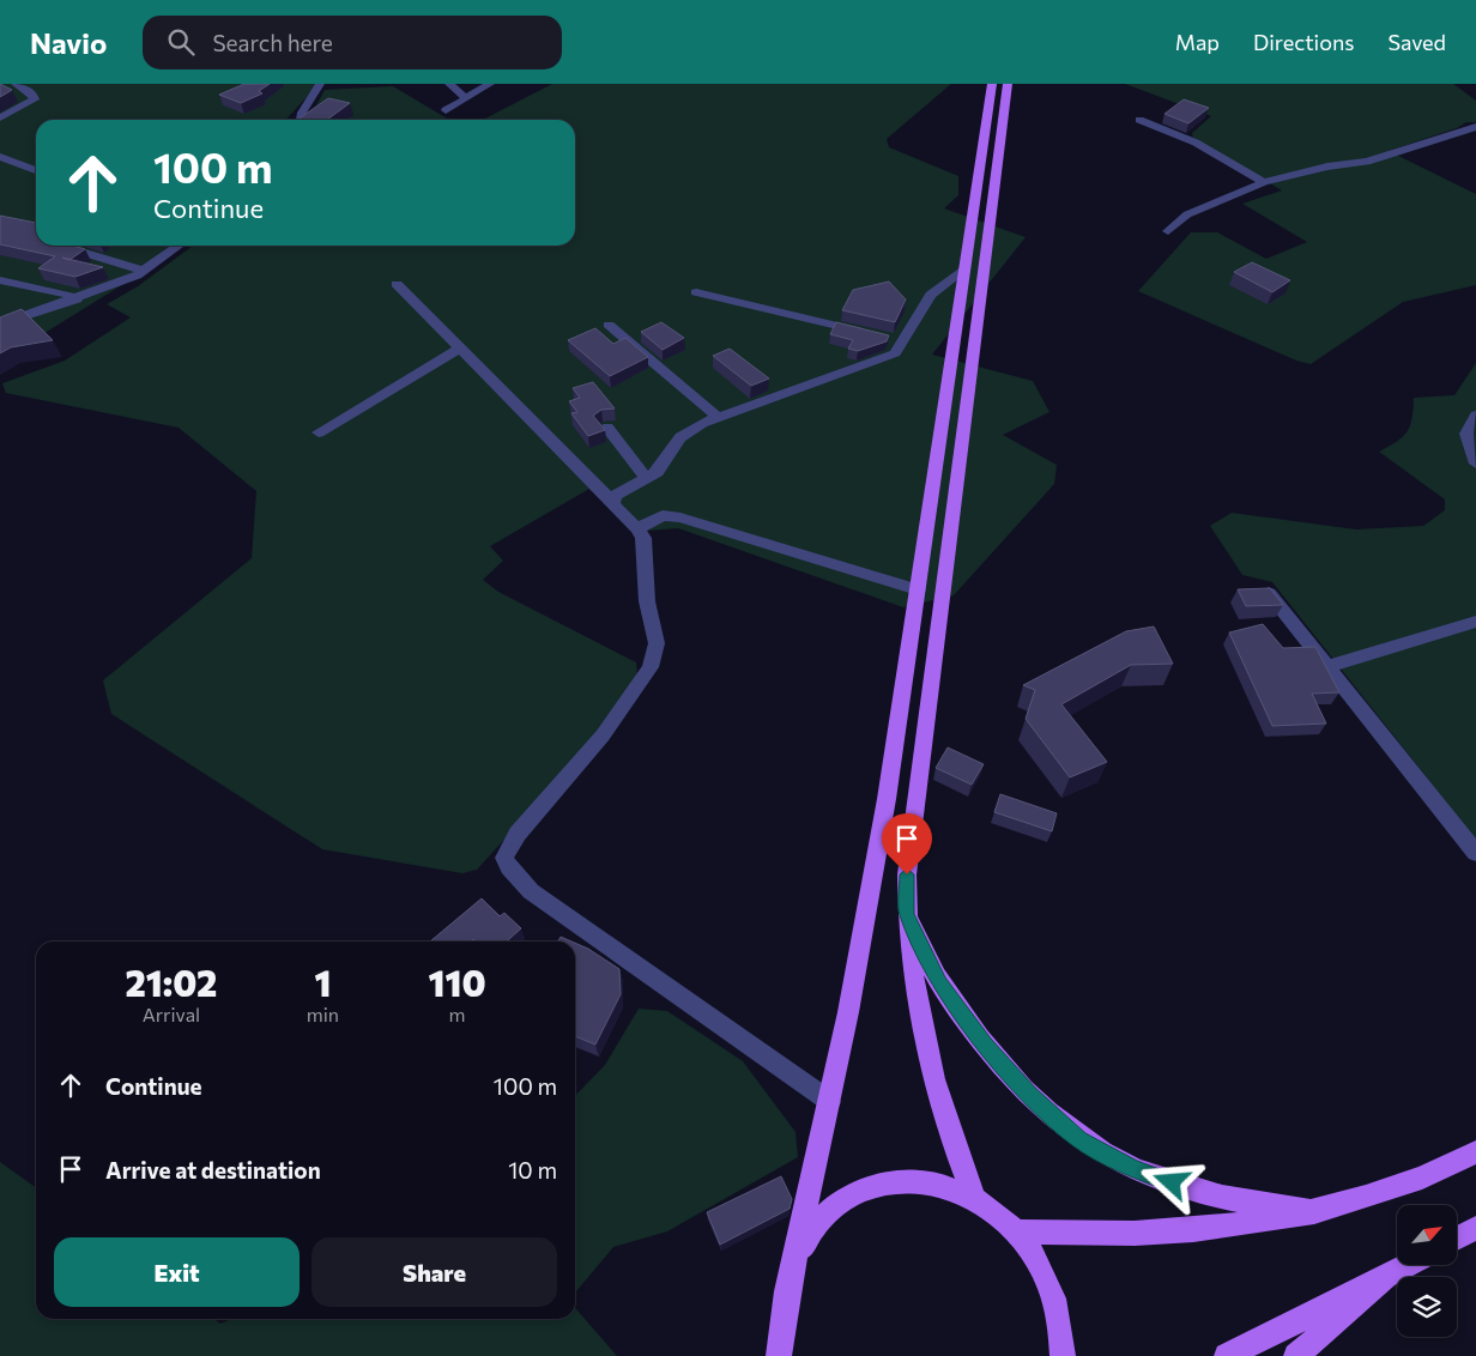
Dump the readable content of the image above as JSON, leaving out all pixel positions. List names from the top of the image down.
{
  "north": "top right",
  "page": {
    "header": "Navio",
    "search": "Search here",
    "nav": ["Map", "Directions", "Saved"],
    "turn": ["100 m", "Continue"],
    "eta": [
      "21:02",
      "Arrival",
      "1",
      "min",
      "110",
      "m"
    ],
    "list": [
      {
        "name": "Continue",
        "value": "100 m"
      },
      {
        "name": "Arrive at destination",
        "value": "10 m"
      }
    ],
    "buttons": ["Exit", "Share"]
  }
}
